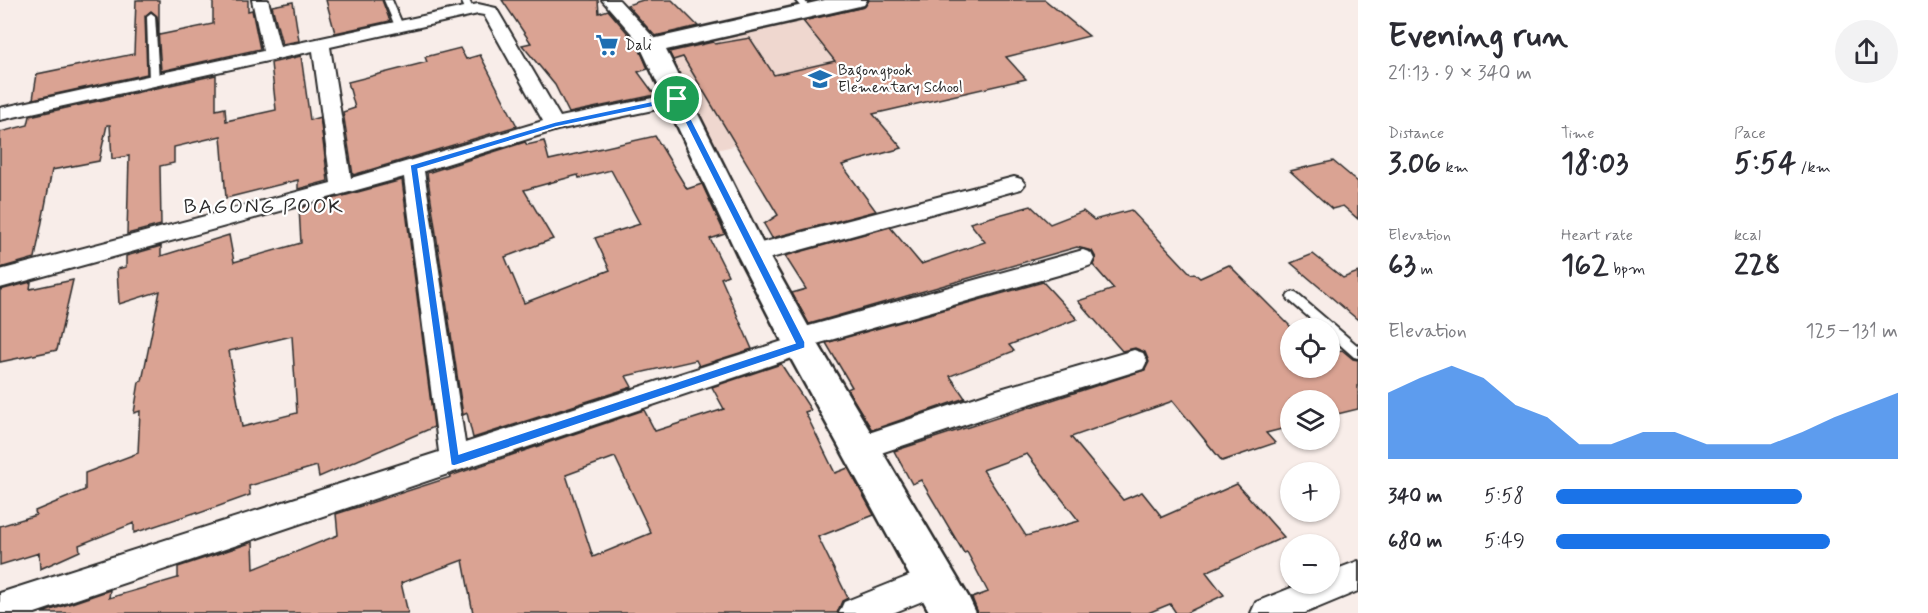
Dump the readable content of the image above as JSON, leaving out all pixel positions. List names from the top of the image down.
{
  "districts": ["BAGONG POOK"],
  "places": {
    "supermarket": ["Dali"],
    "school or university": ["Bagongpook Elementary School"]
  },
  "page": {
    "heading": ["Evening run", "21:13 · 9 × 340 m"],
    "stats": [
      ["Distance", "3.06 km"],
      ["Time", "18:03"],
      ["Pace", "5:54 /km"],
      ["Elevation", "63 m"],
      ["Heart rate", "162 bpm"],
      ["kcal", "228"]
    ],
    "chart": ["Elevation", "125–131 m"],
    "map_buttons": ["+", "−"],
    "list": [
      {
        "name": "340 m",
        "note": "5:58"
      },
      {
        "name": "680 m",
        "note": "5:49"
      }
    ]
  }
}
